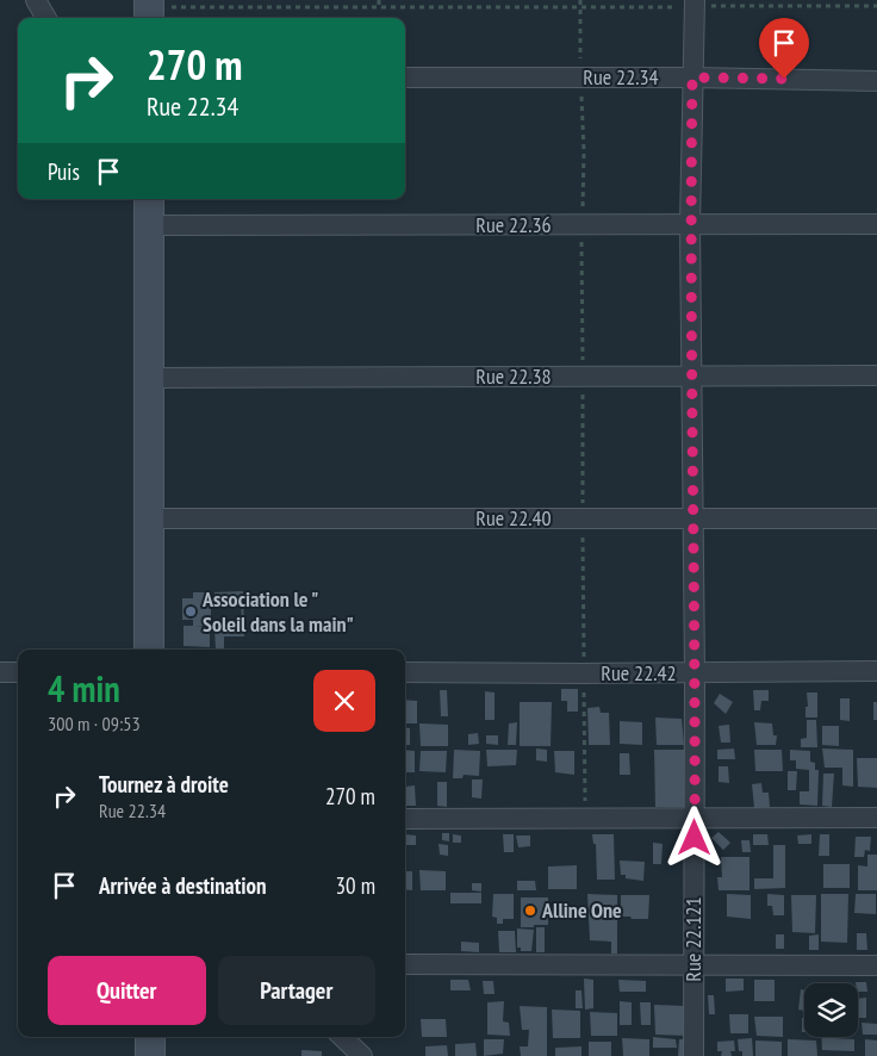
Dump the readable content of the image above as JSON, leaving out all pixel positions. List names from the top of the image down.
{
  "streets": {
    "street": [
      "Rue 22.34",
      "Rue 22.36",
      "Rue 22.38",
      "Rue 22.40",
      "Rue 22.42",
      "Rue 22.121"
    ]
  },
  "crossings": [
    ["Rue 22.34", "Rue 22.121"],
    ["Rue 22.36", "Rue 22.121"],
    ["Rue 22.38", "Rue 22.121"],
    ["Rue 22.40", "Rue 22.121"],
    ["Rue 22.42", "Rue 22.121"]
  ],
  "places": ["Association le \" Soleil dans la main\"", "Alline One"],
  "page": {
    "turn": ["270 m", "Rue 22.34"],
    "then": "Puis",
    "heading": ["4 min", "300 m · 09:53"],
    "list": [
      {
        "name": "Tournez à droite",
        "note": "Rue 22.34",
        "value": "270 m"
      },
      {
        "name": "Arrivée à destination",
        "value": "30 m"
      }
    ],
    "buttons": ["Quitter", "Partager"]
  }
}
